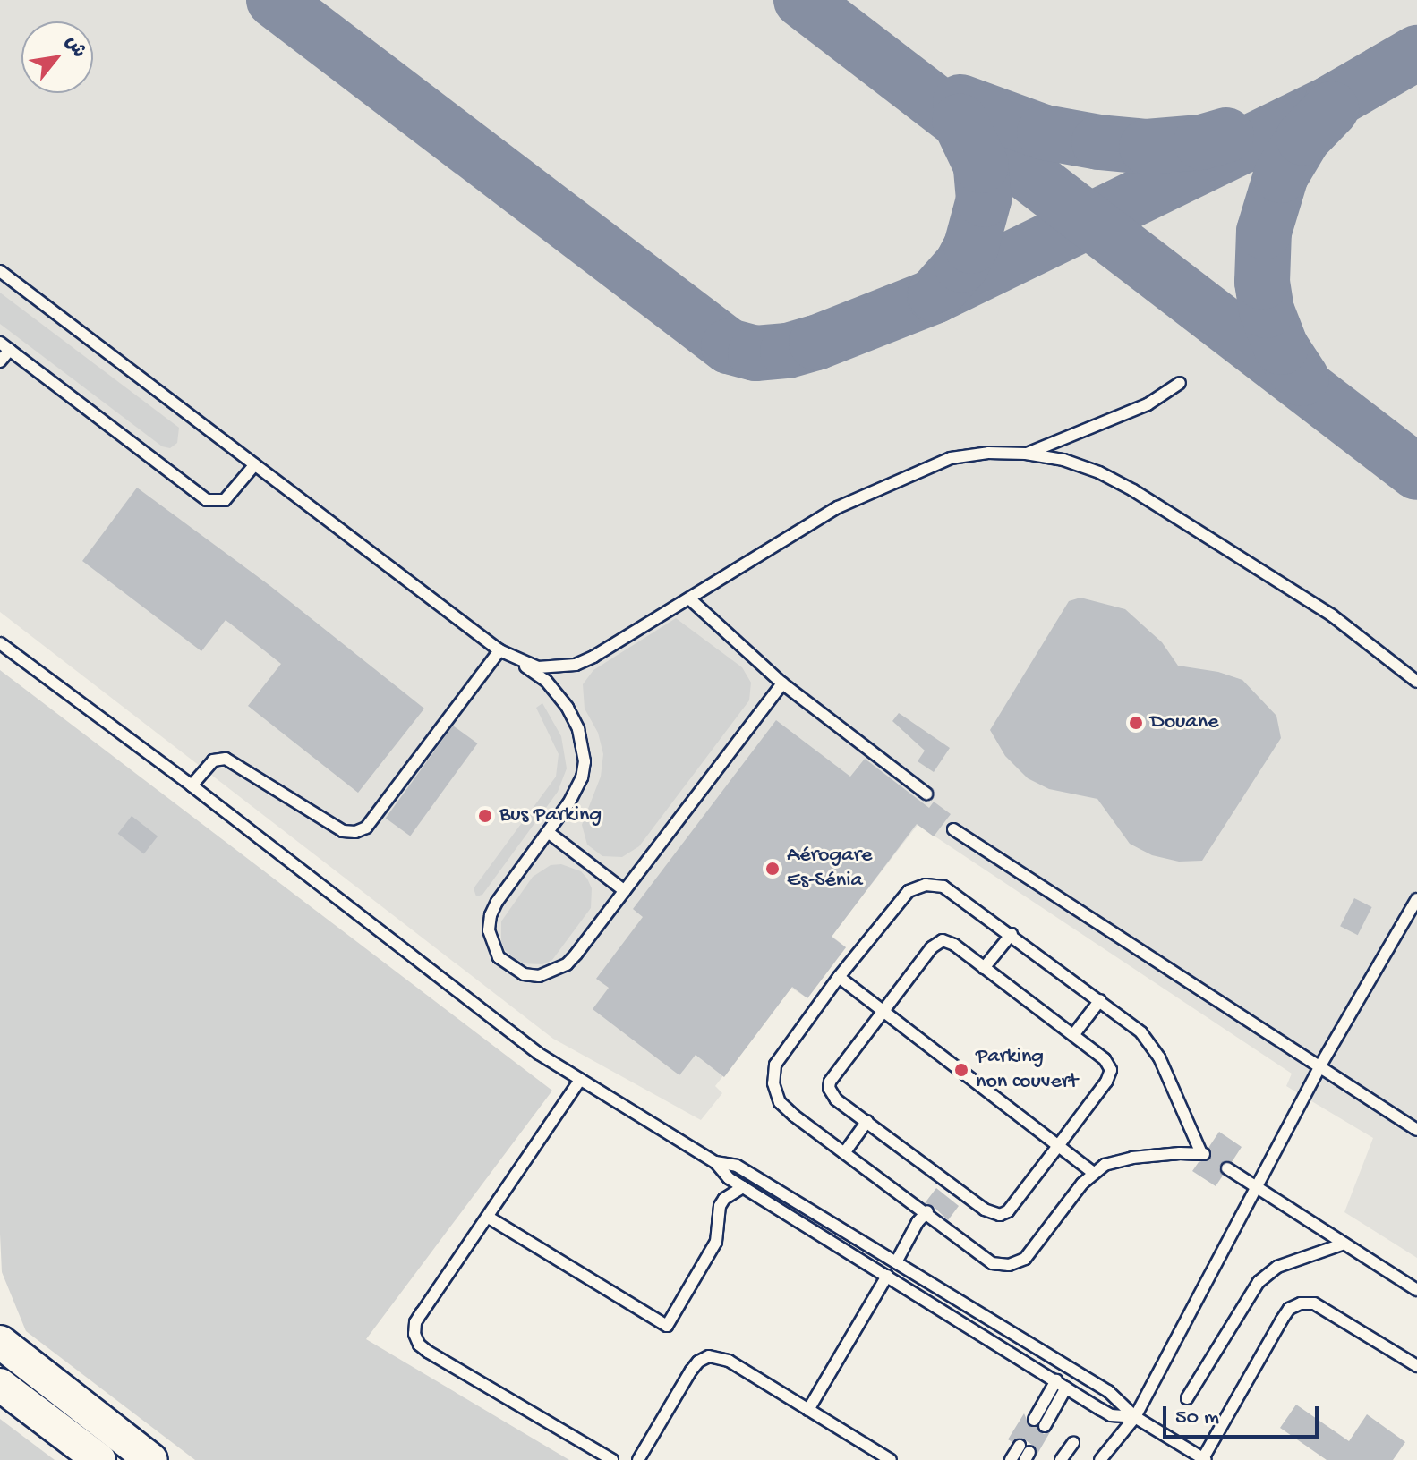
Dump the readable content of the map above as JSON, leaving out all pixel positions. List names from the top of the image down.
{
  "places": [
    "Douane",
    "Bus Parking",
    "Aérogare Es-Sénia",
    "Parking non couvert"
  ],
  "scale_bar": "50 m",
  "north": "top right"
}
